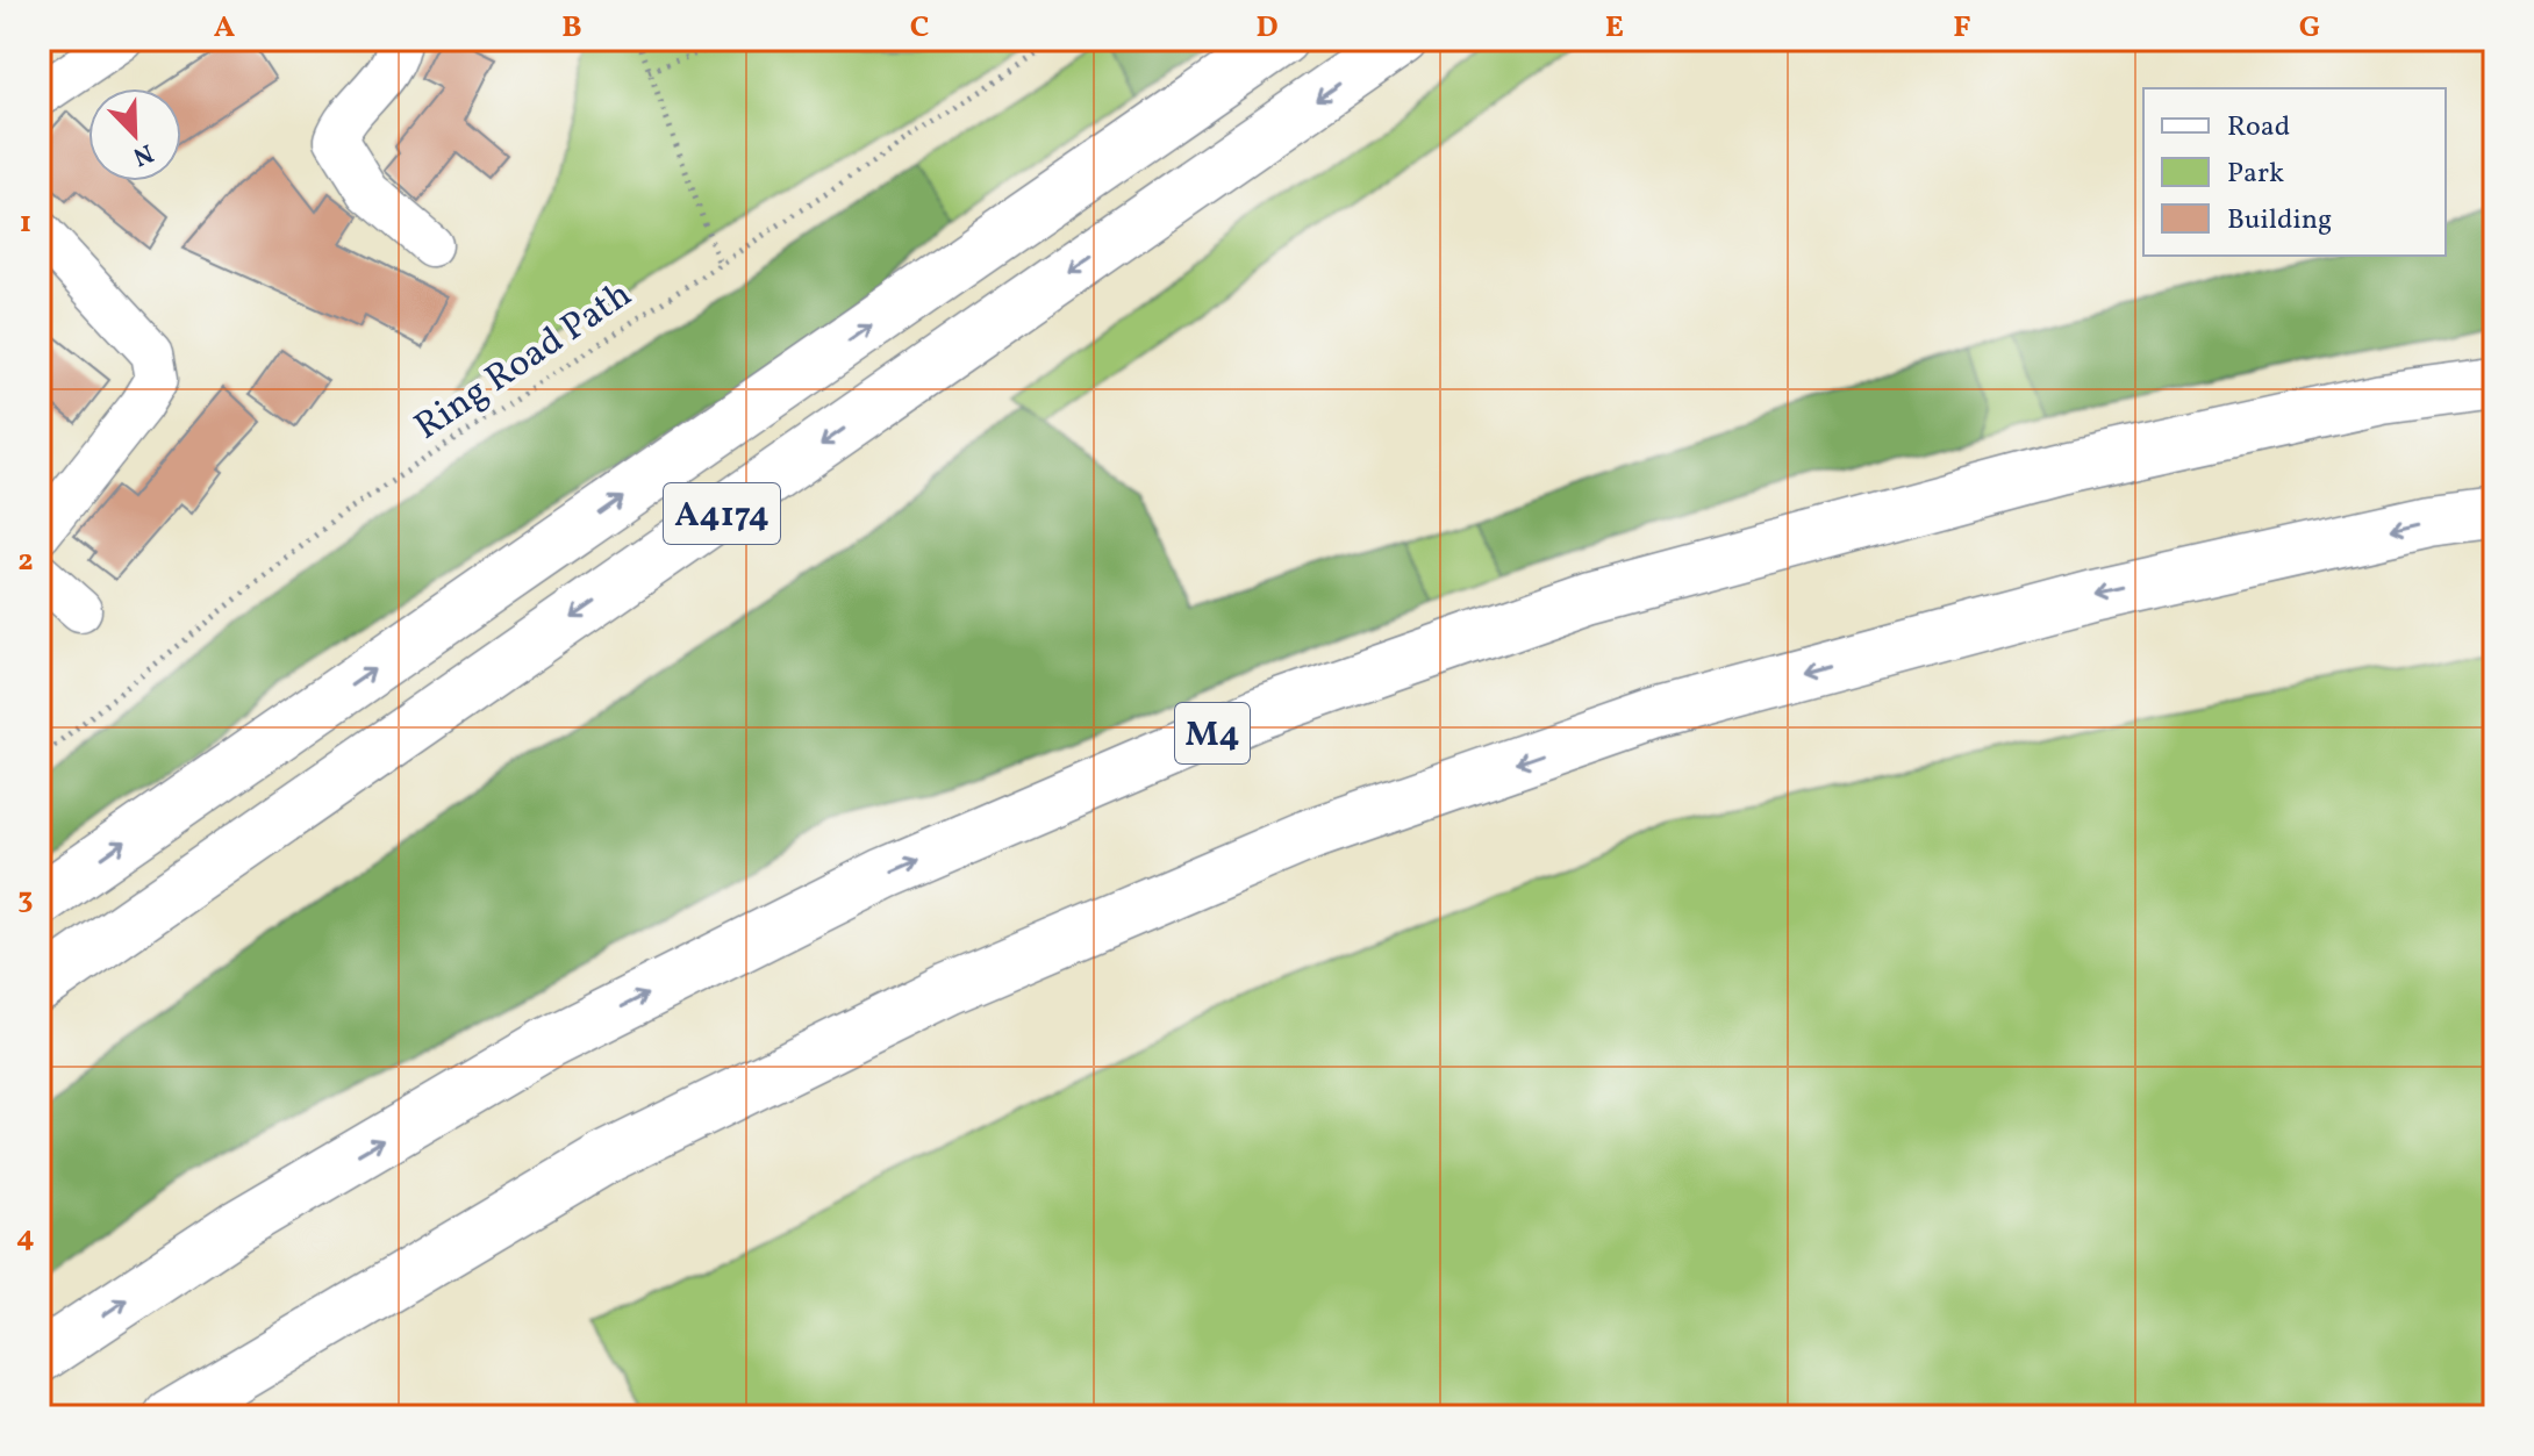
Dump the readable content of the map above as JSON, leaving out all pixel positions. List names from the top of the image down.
{
  "streets": {
    "highway": ["A4174", "M4"],
    "path": ["Ring Road Path"]
  },
  "legend": ["Road", "Park", "Building"],
  "north": "bottom right",
  "grid": {
    "columns": [
      "A",
      "B",
      "C",
      "D",
      "E",
      "F",
      "G"
    ],
    "rows": [
      "1",
      "2",
      "3",
      "4"
    ]
  }
}
